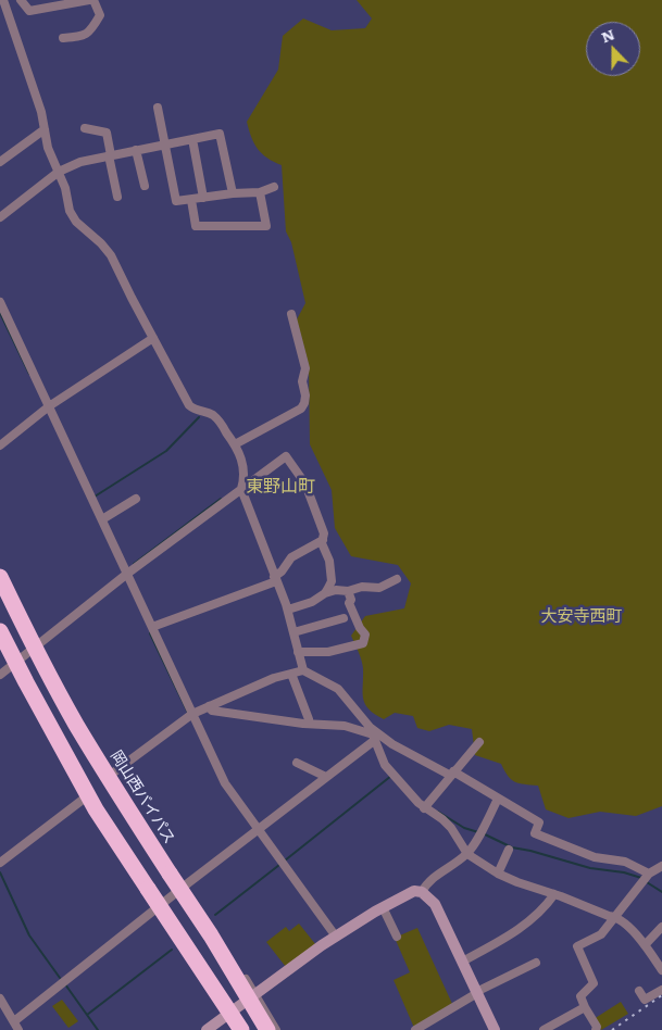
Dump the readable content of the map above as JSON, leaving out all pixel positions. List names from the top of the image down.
{
  "streets": {
    "highway": ["岡山西バイパス"]
  },
  "districts": ["東野山町", "大安寺西町"],
  "north": "top"
}
